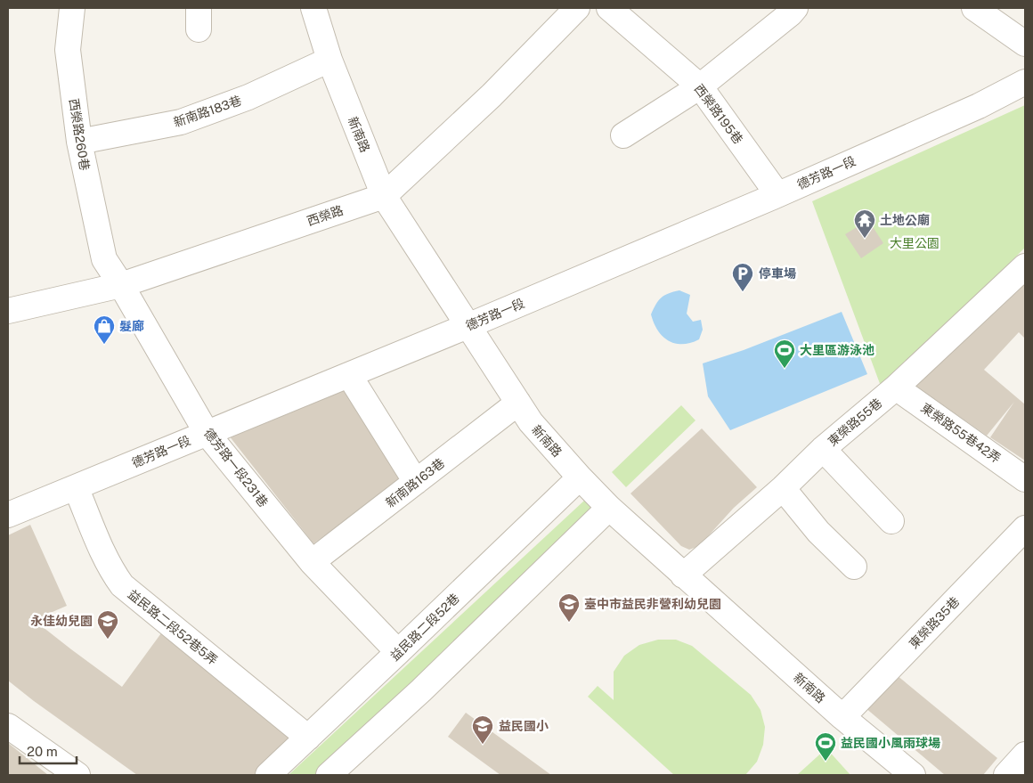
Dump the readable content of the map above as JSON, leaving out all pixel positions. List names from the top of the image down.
{
  "streets": {
    "street": [
      "新南路183巷",
      "西榮路195巷",
      "西榮路260巷",
      "新南路",
      "德芳路一段",
      "西榮路",
      "東榮路55巷",
      "東榮路55巷42弄",
      "德芳路一段231巷",
      "新南路163巷",
      "東榮路35巷",
      "益民路二段52巷5弄",
      "益民路二段52巷"
    ]
  },
  "crossings": [
    ["新南路183巷", "西榮路260巷"],
    ["新南路183巷", "新南路"],
    ["西榮路195巷", "德芳路一段"],
    ["西榮路260巷", "德芳路一段231巷"],
    ["新南路", "德芳路一段"],
    ["新南路", "西榮路"],
    ["新南路", "東榮路55巷"],
    ["新南路", "新南路163巷"],
    ["新南路", "東榮路35巷"],
    ["新南路", "益民路二段52巷"],
    ["德芳路一段", "德芳路一段231巷"],
    ["德芳路一段", "益民路二段52巷5弄"],
    ["西榮路", "德芳路一段231巷"],
    ["東榮路55巷", "東榮路55巷42弄"],
    ["德芳路一段231巷", "新南路163巷"],
    ["德芳路一段231巷", "益民路二段52巷"],
    ["益民路二段52巷5弄", "益民路二段52巷"]
  ],
  "parks": ["大里公園"],
  "places": {
    "temple": ["土地公廟"],
    "parking": ["停車場"],
    "shop": ["髮廊"],
    "sports": ["大里區游泳池", "益民國小風雨球場"],
    "school or university": ["臺中市益民非營利幼兒園", "永佳幼兒園", "益民國小"]
  },
  "scale_bar": "20 m"
}
